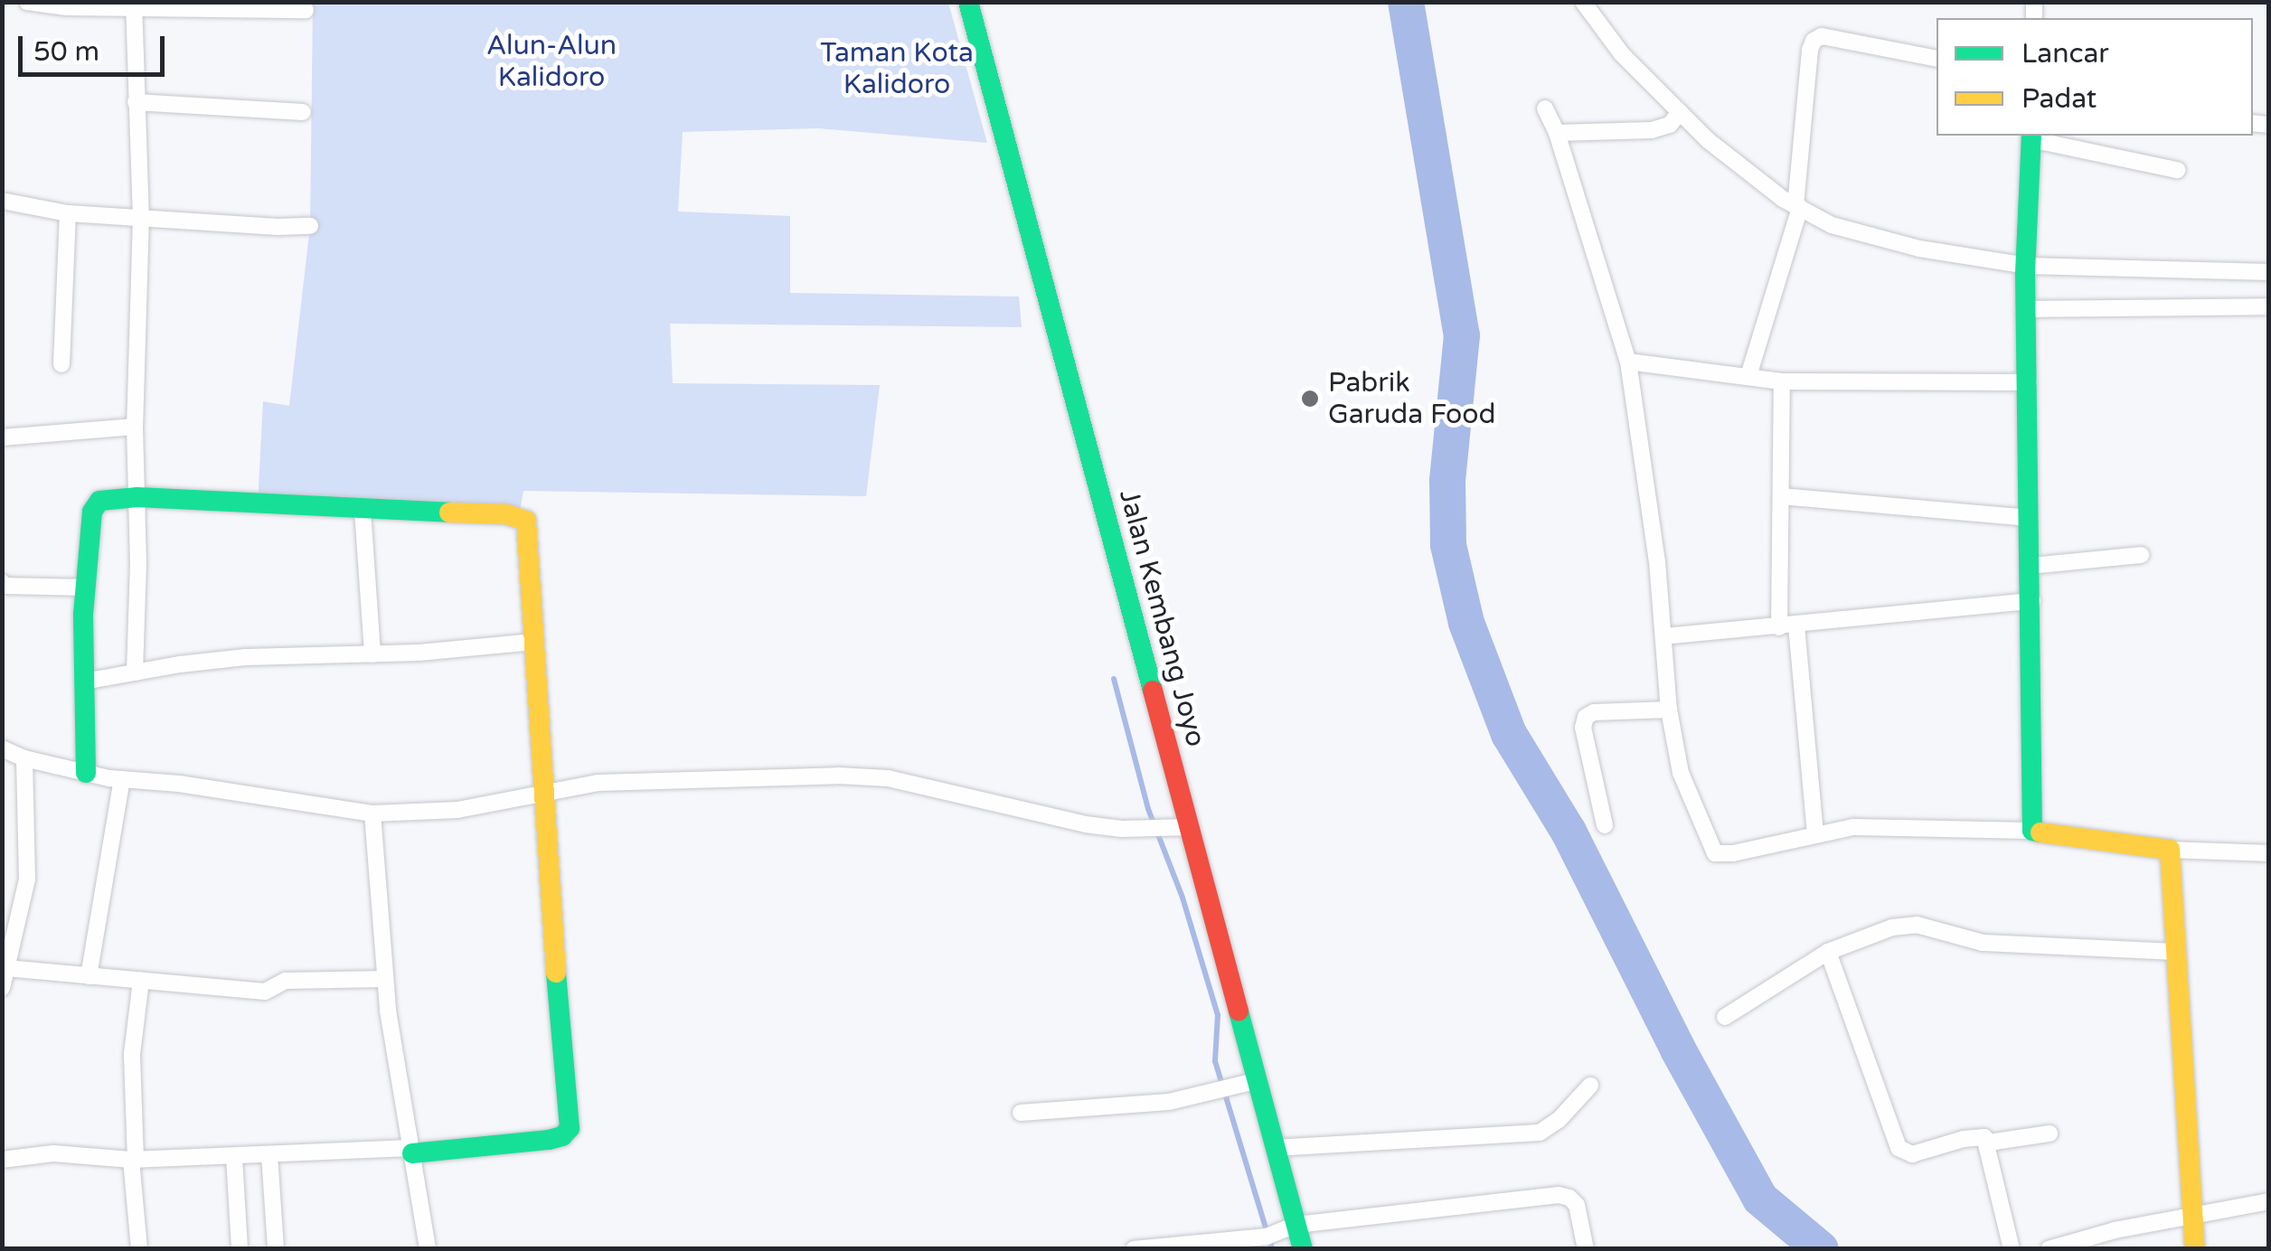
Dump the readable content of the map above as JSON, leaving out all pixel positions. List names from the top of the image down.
{
  "streets": {
    "street": ["Jalan Kembang Joyo"]
  },
  "parks": ["Alun-Alun Kalidoro", "Taman Kota Kalidoro"],
  "places": ["Pabrik Garuda Food"],
  "legend": ["Lancar", "Padat"],
  "scale_bar": "50 m"
}
